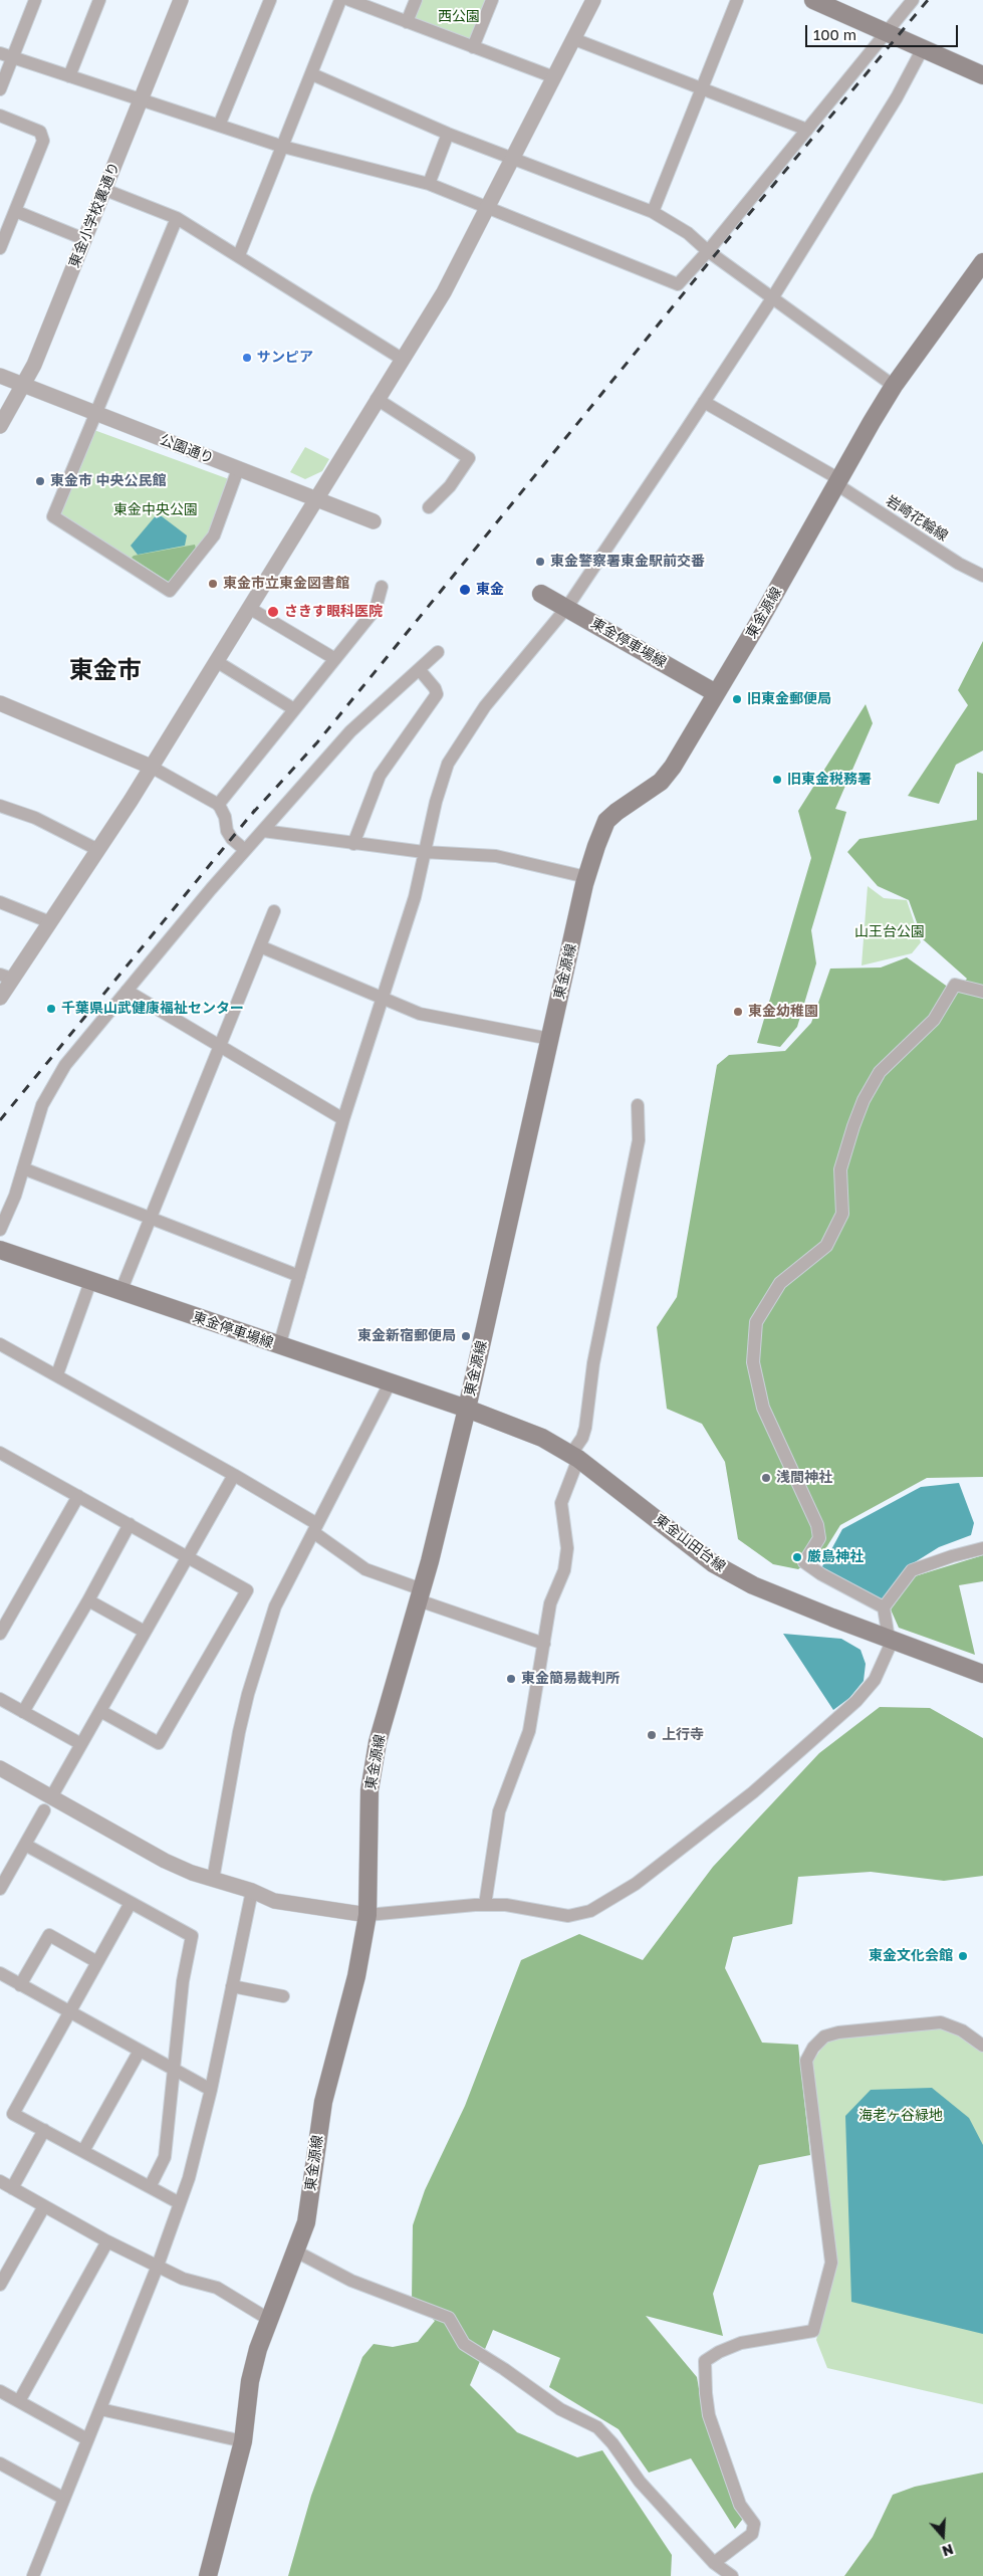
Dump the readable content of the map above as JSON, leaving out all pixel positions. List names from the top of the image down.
{
  "streets": {
    "main road": ["東金源線", "東金停車場線", "東金山田台線"],
    "street": ["東金小学校裏通り", "公園通り", "岩崎花輪線"]
  },
  "crossings": [
    ["東金小学校裏通り", "公園通り"],
    ["岩崎花輪線", "東金源線"],
    ["東金源線", "東金停車場線"],
    ["東金源線", "東金山田台線"],
    ["東金停車場線", "東金山田台線"]
  ],
  "districts": ["東金市"],
  "parks": [
    "西公園",
    "東金中央公園",
    "山王台公園",
    "海老ヶ谷緑地"
  ],
  "places": [
    "サンピア",
    "東金市 中央公民館",
    "東金警察署東金駅前交番",
    "東金市立東金図書館",
    "東金",
    "さきす眼科医院",
    "旧東金郵便局",
    "旧東金税務署",
    "千葉県山武健康福祉センター",
    "東金幼稚園",
    "東金新宿郵便局",
    "浅間神社",
    "厳島神社",
    "東金簡易裁判所",
    "上行寺",
    "東金文化会館"
  ],
  "scale_bar": "100 m",
  "north": "bottom"
}
